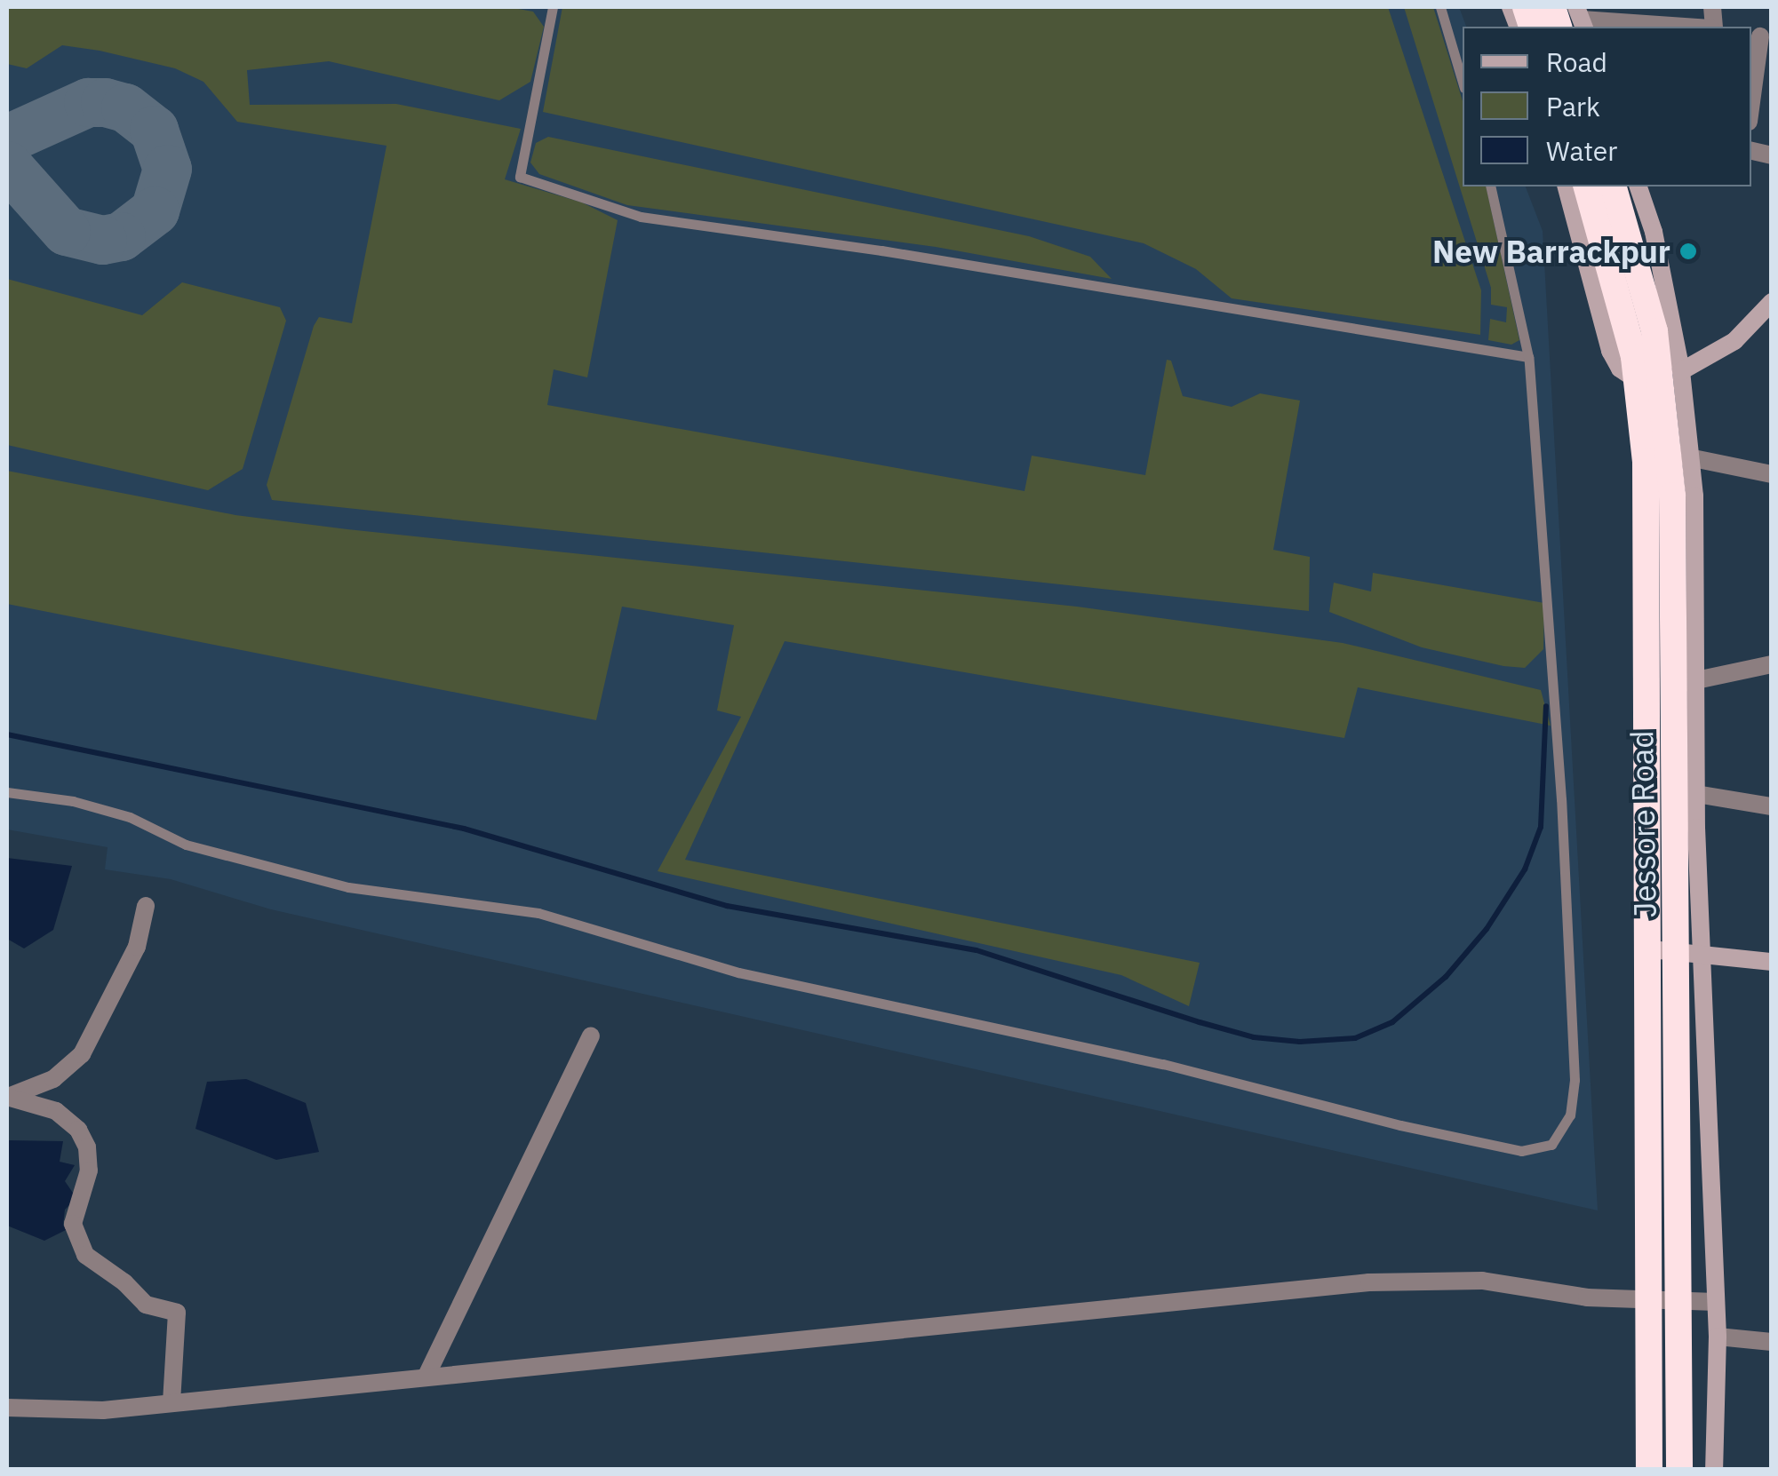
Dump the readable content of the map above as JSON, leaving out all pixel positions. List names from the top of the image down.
{
  "streets": {
    "highway": ["Jessore Road"]
  },
  "places": ["New Barrackpur"],
  "legend": ["Road", "Park", "Water"]
}
